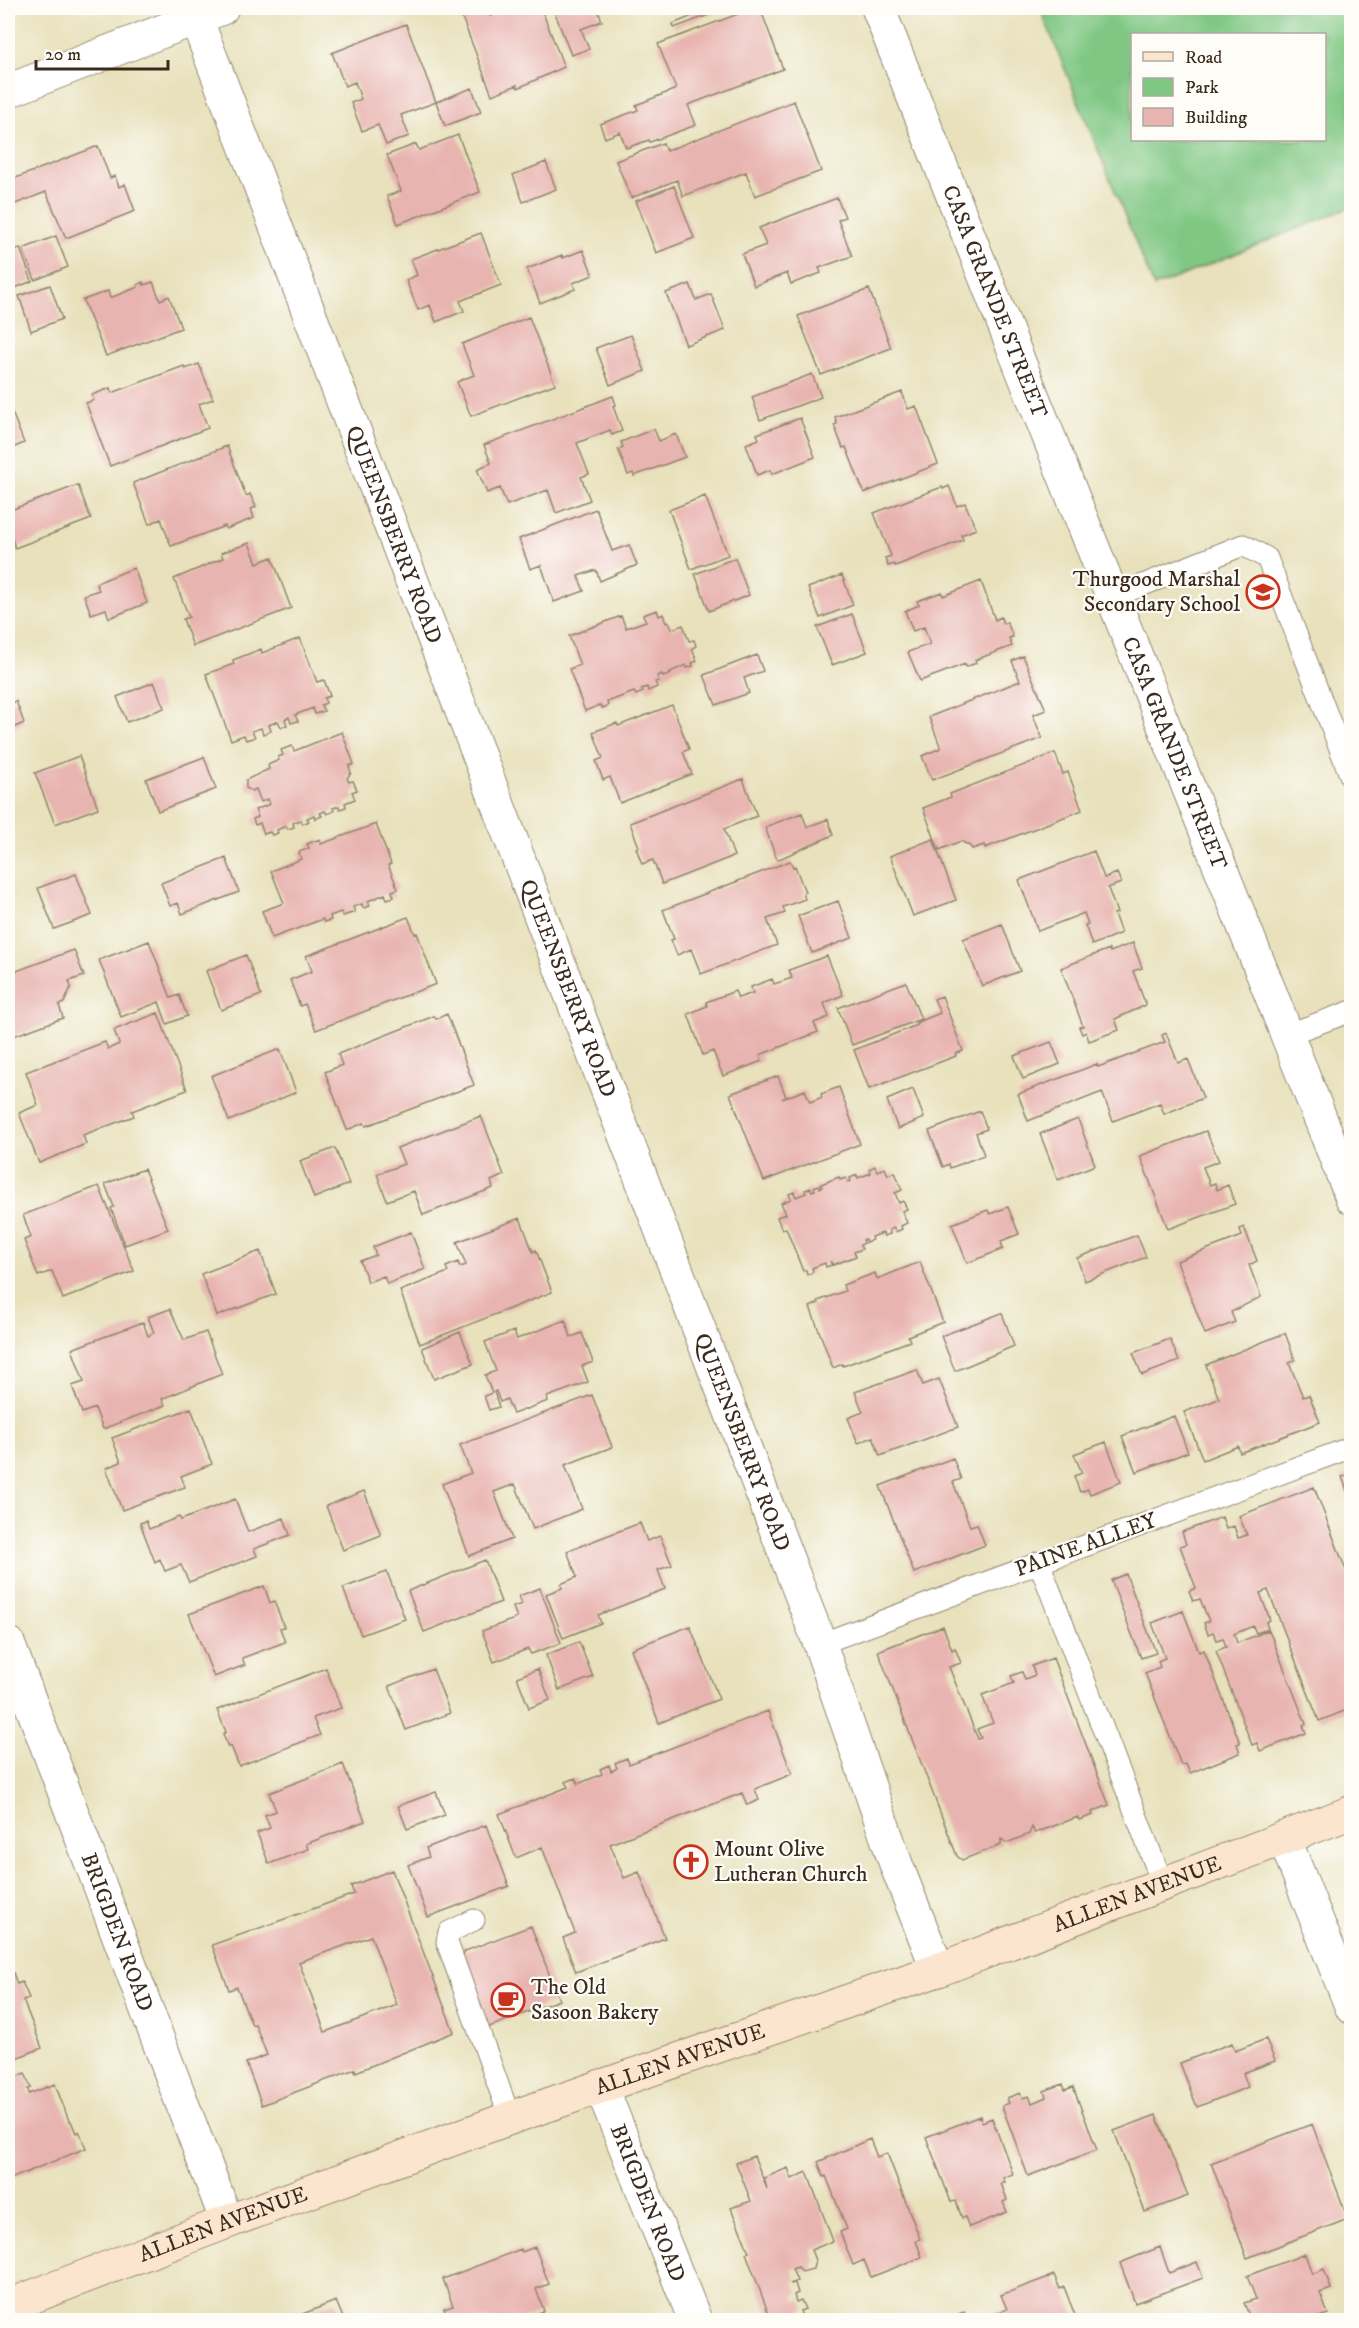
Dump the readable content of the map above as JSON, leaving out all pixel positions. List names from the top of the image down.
{
  "streets": {
    "street": [
      "CASA GRANDE STREET",
      "QUEENSBERRY ROAD",
      "ALLEN AVENUE",
      "BRIGDEN ROAD"
    ],
    "lane": ["PAINE ALLEY"]
  },
  "crossings": [
    ["QUEENSBERRY ROAD", "PAINE ALLEY"],
    ["QUEENSBERRY ROAD", "ALLEN AVENUE"],
    ["ALLEN AVENUE", "BRIGDEN ROAD"]
  ],
  "places": {
    "school or university": ["Thurgood Marshal Secondary School"],
    "church": ["Mount Olive Lutheran Church"],
    "cafe": ["The Old Sasoon Bakery"]
  },
  "legend": ["Road", "Park", "Building"],
  "scale_bar": "20 m"
}
